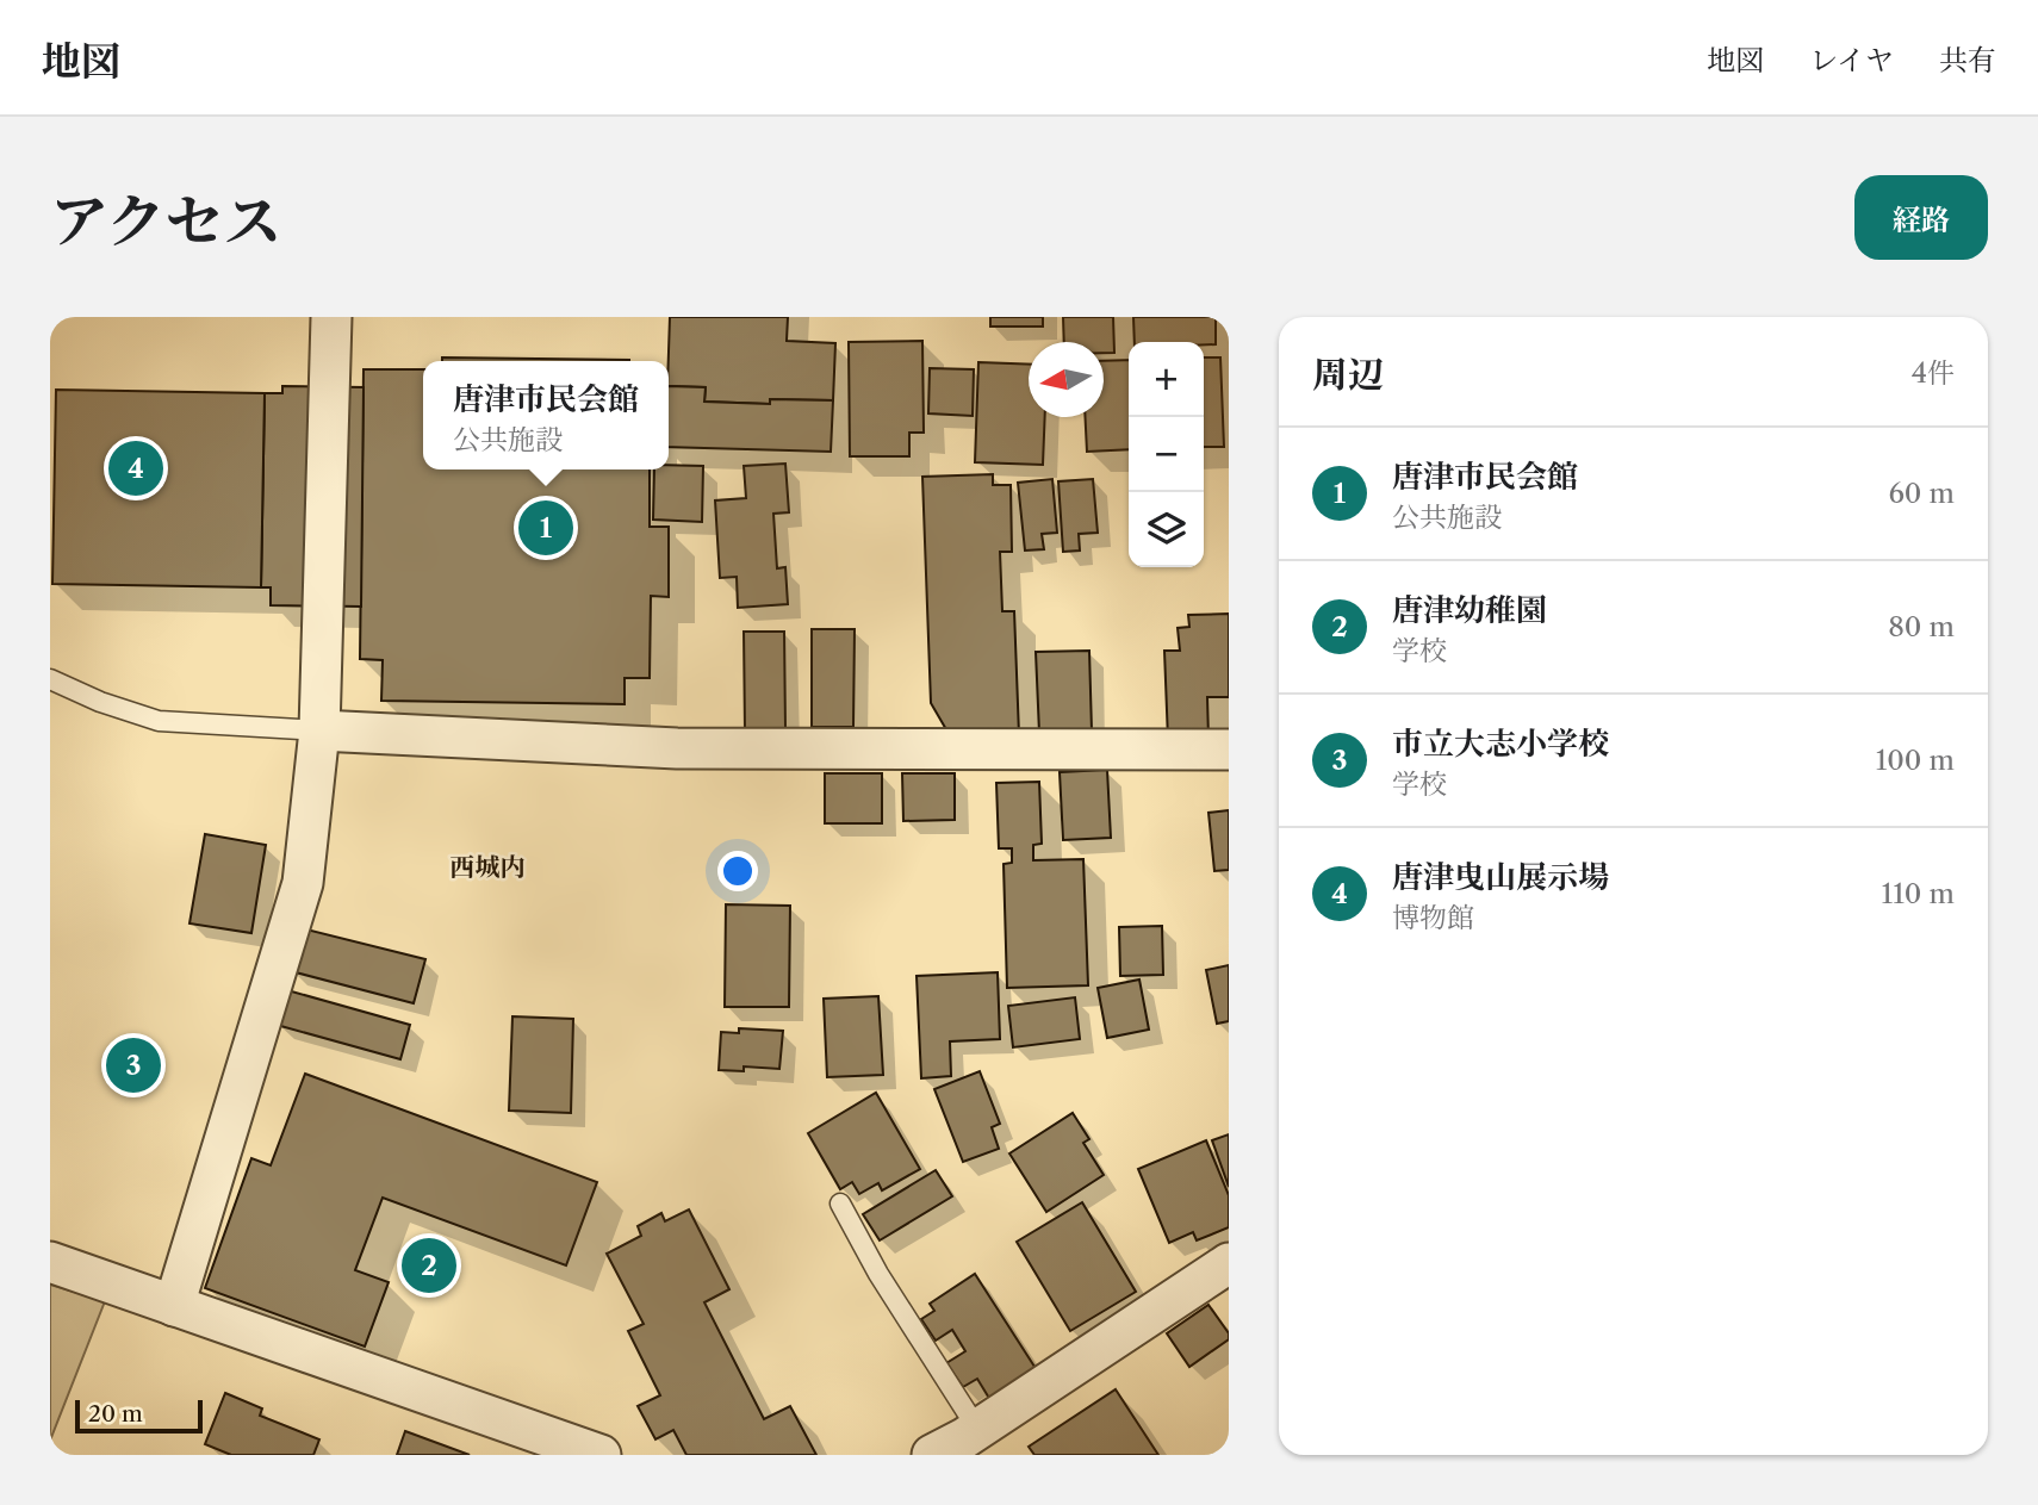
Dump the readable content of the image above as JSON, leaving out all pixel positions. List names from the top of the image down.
{
  "districts": ["西城内"],
  "scale_bar": "20 m",
  "north": "left",
  "page": {
    "header": "地図",
    "nav": ["地図", "レイヤ", "共有"],
    "title": "アクセス",
    "buttons": "経路",
    "heading": ["周辺", "4件"],
    "map_buttons": ["+", "−"],
    "popup": ["唐津市民会館", "公共施設"],
    "list": [
      {
        "mark": "1",
        "name": "唐津市民会館",
        "note": "公共施設",
        "value": "60 m"
      },
      {
        "mark": "2",
        "name": "唐津幼稚園",
        "note": "学校",
        "value": "80 m"
      },
      {
        "mark": "3",
        "name": "市立大志小学校",
        "note": "学校",
        "value": "100 m"
      },
      {
        "mark": "4",
        "name": "唐津曳山展示場",
        "note": "博物館",
        "value": "110 m"
      }
    ],
    "pins": [
      "4",
      "1",
      "3",
      "2"
    ],
    "scale": "20 m"
  }
}
